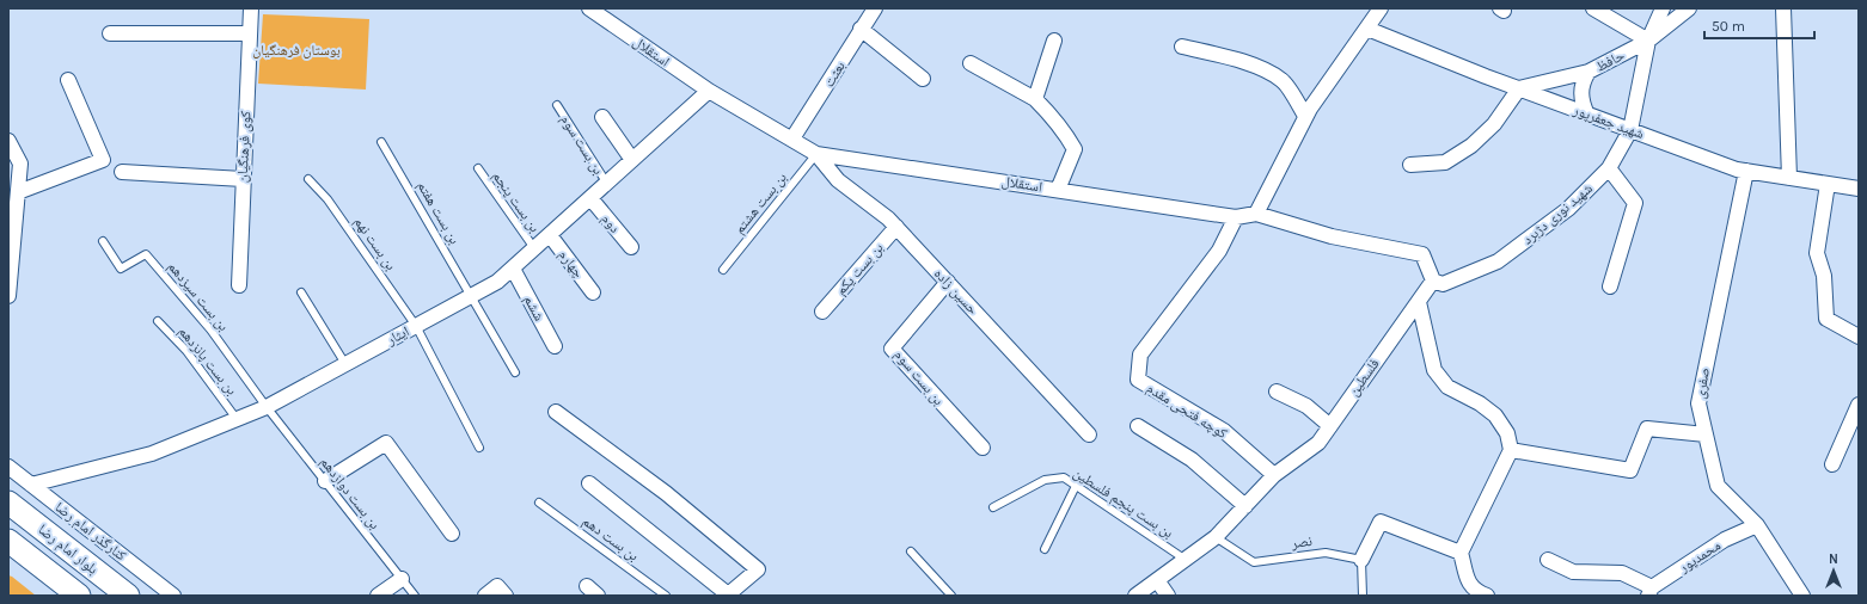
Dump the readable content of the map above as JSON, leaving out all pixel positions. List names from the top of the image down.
{
  "streets": {
    "highway": ["بلوار امام رضا"],
    "street": [
      "استقلال",
      "حافظ",
      "بعثت",
      "شهید جعفرپور",
      "بن بست سوم",
      "کوی فرهنگیان",
      "شهید نوری دژبرد",
      "دوم",
      "چهارم",
      "بن بست یکم",
      "حسین زاده",
      "ششم",
      "ایثار",
      "فلسطین",
      "صفری",
      "کوچه فتحی مقدم",
      "کنارگذر امام رضا",
      "محمدپور"
    ],
    "lane": [
      "بن بست پنجم",
      "بن بست هشتم",
      "بن بست هفتم",
      "بن بست نهم",
      "بن بست سیزدهم",
      "بن بست پانزدهم",
      "بن بست دوازدهم",
      "بن بست پنجم فلسطین",
      "بن بست دهم",
      "نصر"
    ]
  },
  "crossings": [
    ["استقلال", "بعثت"],
    ["استقلال", "بن بست هشتم"],
    ["استقلال", "حسین زاده"],
    ["استقلال", "ایثار"],
    ["استقلال", "کوچه فتحی مقدم"],
    ["حافظ", "شهید جعفرپور"],
    ["حافظ", "شهید نوری دژبرد"],
    ["شهید جعفرپور", "شهید نوری دژبرد"],
    ["شهید جعفرپور", "صفری"],
    ["بن بست سوم", "حسین زاده"],
    ["بن بست سوم", "ایثار"],
    ["بن بست پنجم", "ایثار"],
    ["بن بست هشتم", "حسین زاده"],
    ["بن بست هفتم", "ایثار"],
    ["شهید نوری دژبرد", "فلسطین"],
    ["دوم", "ایثار"],
    ["بن بست نهم", "ایثار"],
    ["چهارم", "ایثار"],
    ["بن بست یکم", "حسین زاده"],
    ["بن بست سیزدهم", "ایثار"],
    ["بن بست سیزدهم", "بن بست دوازدهم"],
    ["ششم", "ایثار"],
    ["ایثار", "بن بست پانزدهم"],
    ["ایثار", "بن بست دوازدهم"],
    ["ایثار", "کنارگذر امام رضا"],
    ["فلسطین", "کوچه فتحی مقدم"],
    ["فلسطین", "بن بست پنجم فلسطین"],
    ["فلسطین", "نصر"],
    ["صفری", "محمدپور"]
  ],
  "parks": ["بوستان فرهنگیان"],
  "scale_bar": "50 m",
  "north": "top"
}
